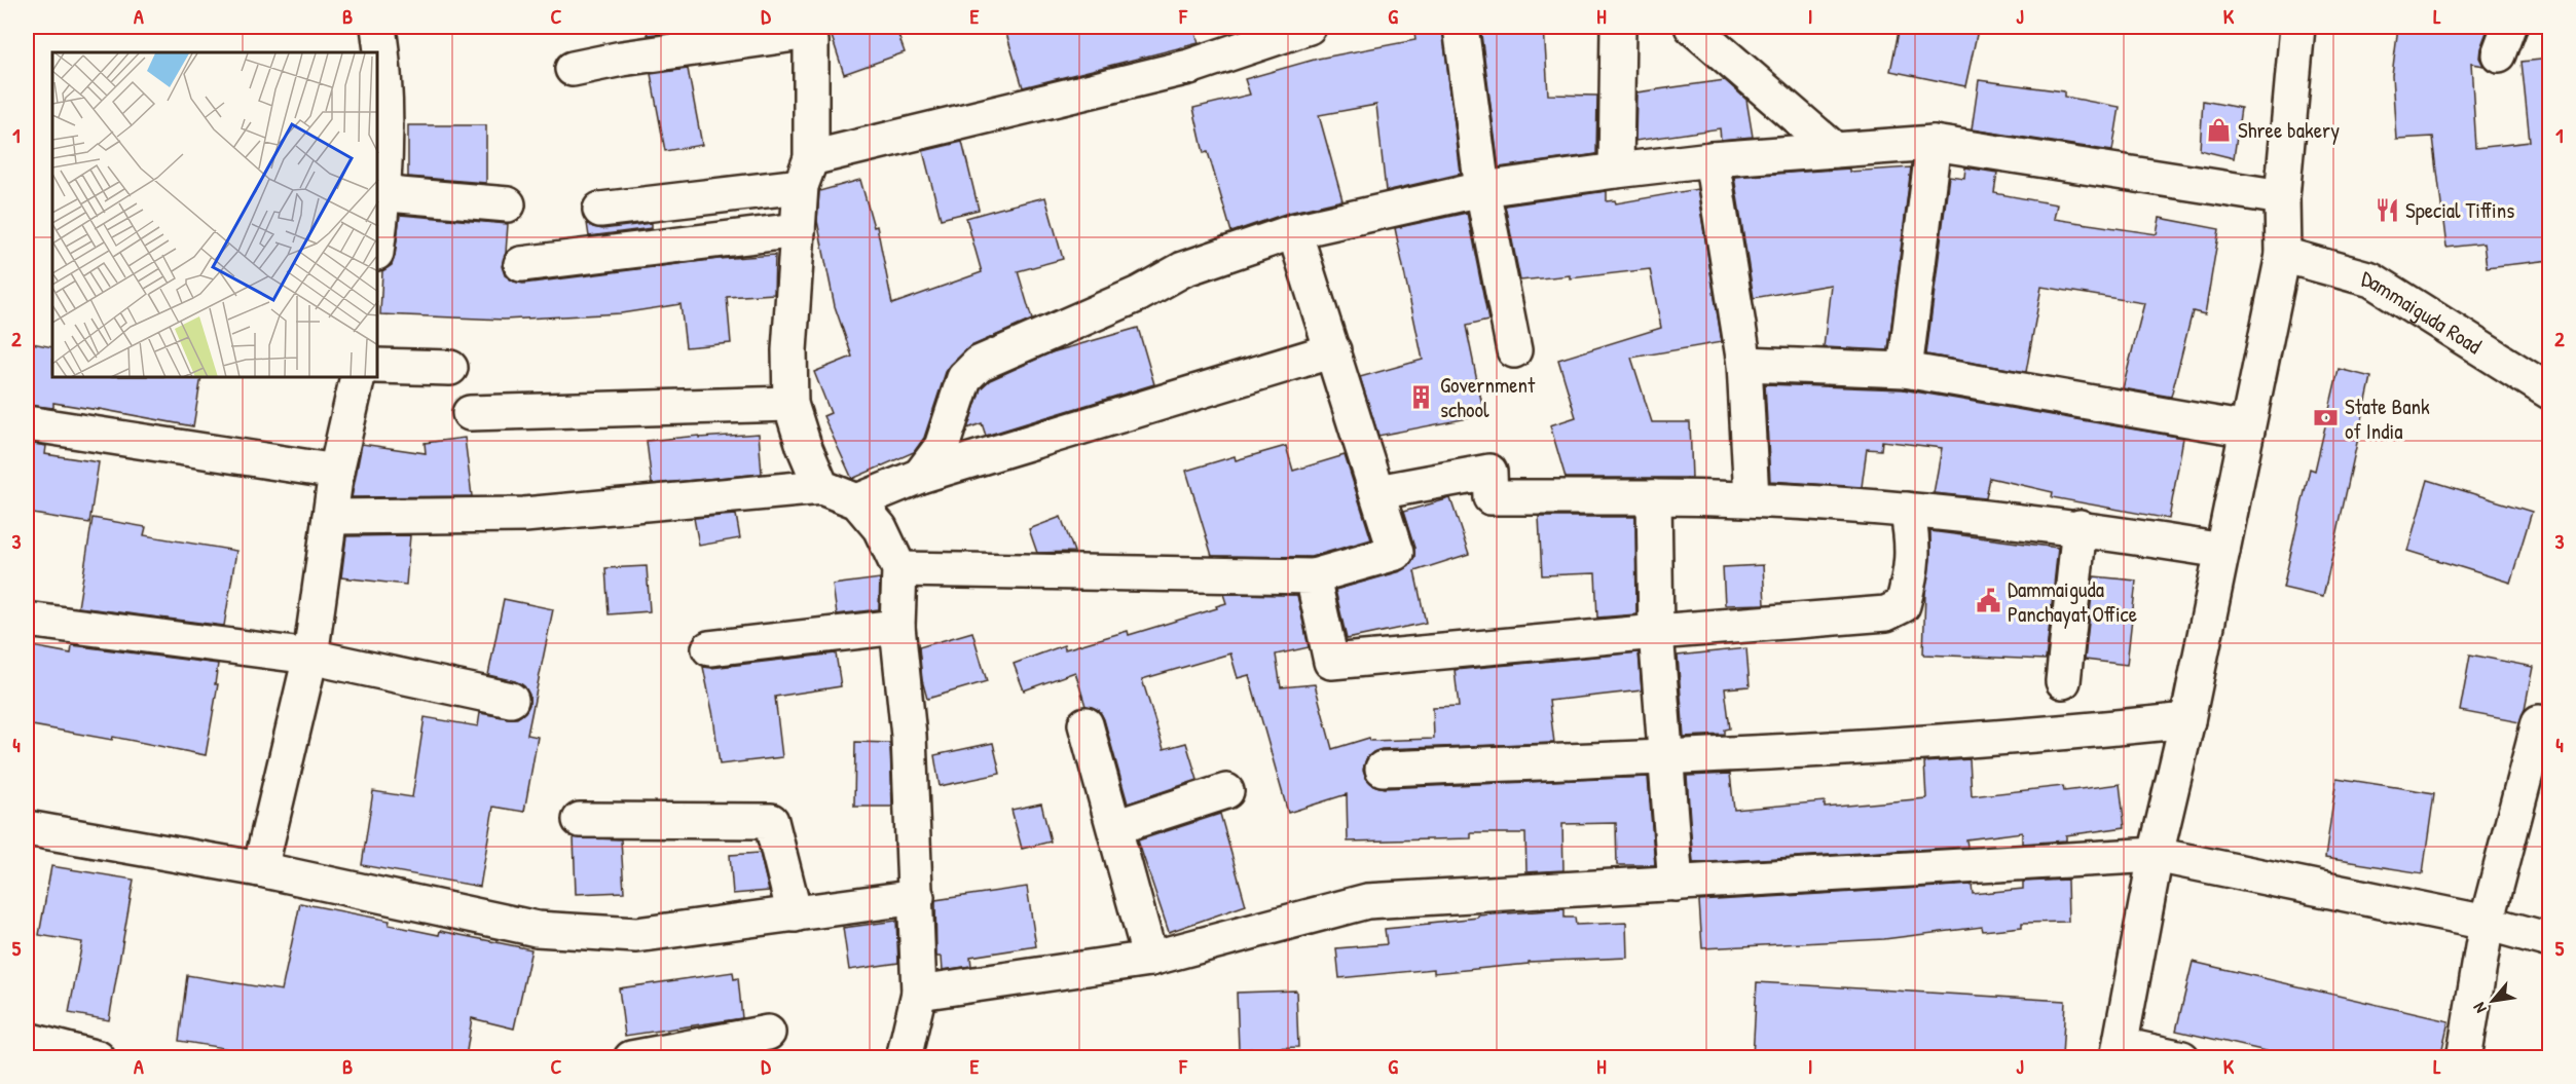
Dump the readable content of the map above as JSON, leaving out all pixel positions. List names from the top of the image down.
{
  "streets": {
    "street": ["Dammaiguda Road"]
  },
  "places": {
    "shop": ["Shree bakery"],
    "restaurant": ["Special Tiffins"],
    "building": ["Government school"],
    "bank": ["State Bank of India"],
    "public building": ["Dammaiguda Panchayat Office"]
  },
  "north": "bottom left",
  "grid": {
    "columns": [
      "A",
      "B",
      "C",
      "D",
      "E",
      "F",
      "G",
      "H",
      "I",
      "J",
      "K",
      "L"
    ],
    "rows": [
      "1",
      "2",
      "3",
      "4",
      "5"
    ]
  }
}
